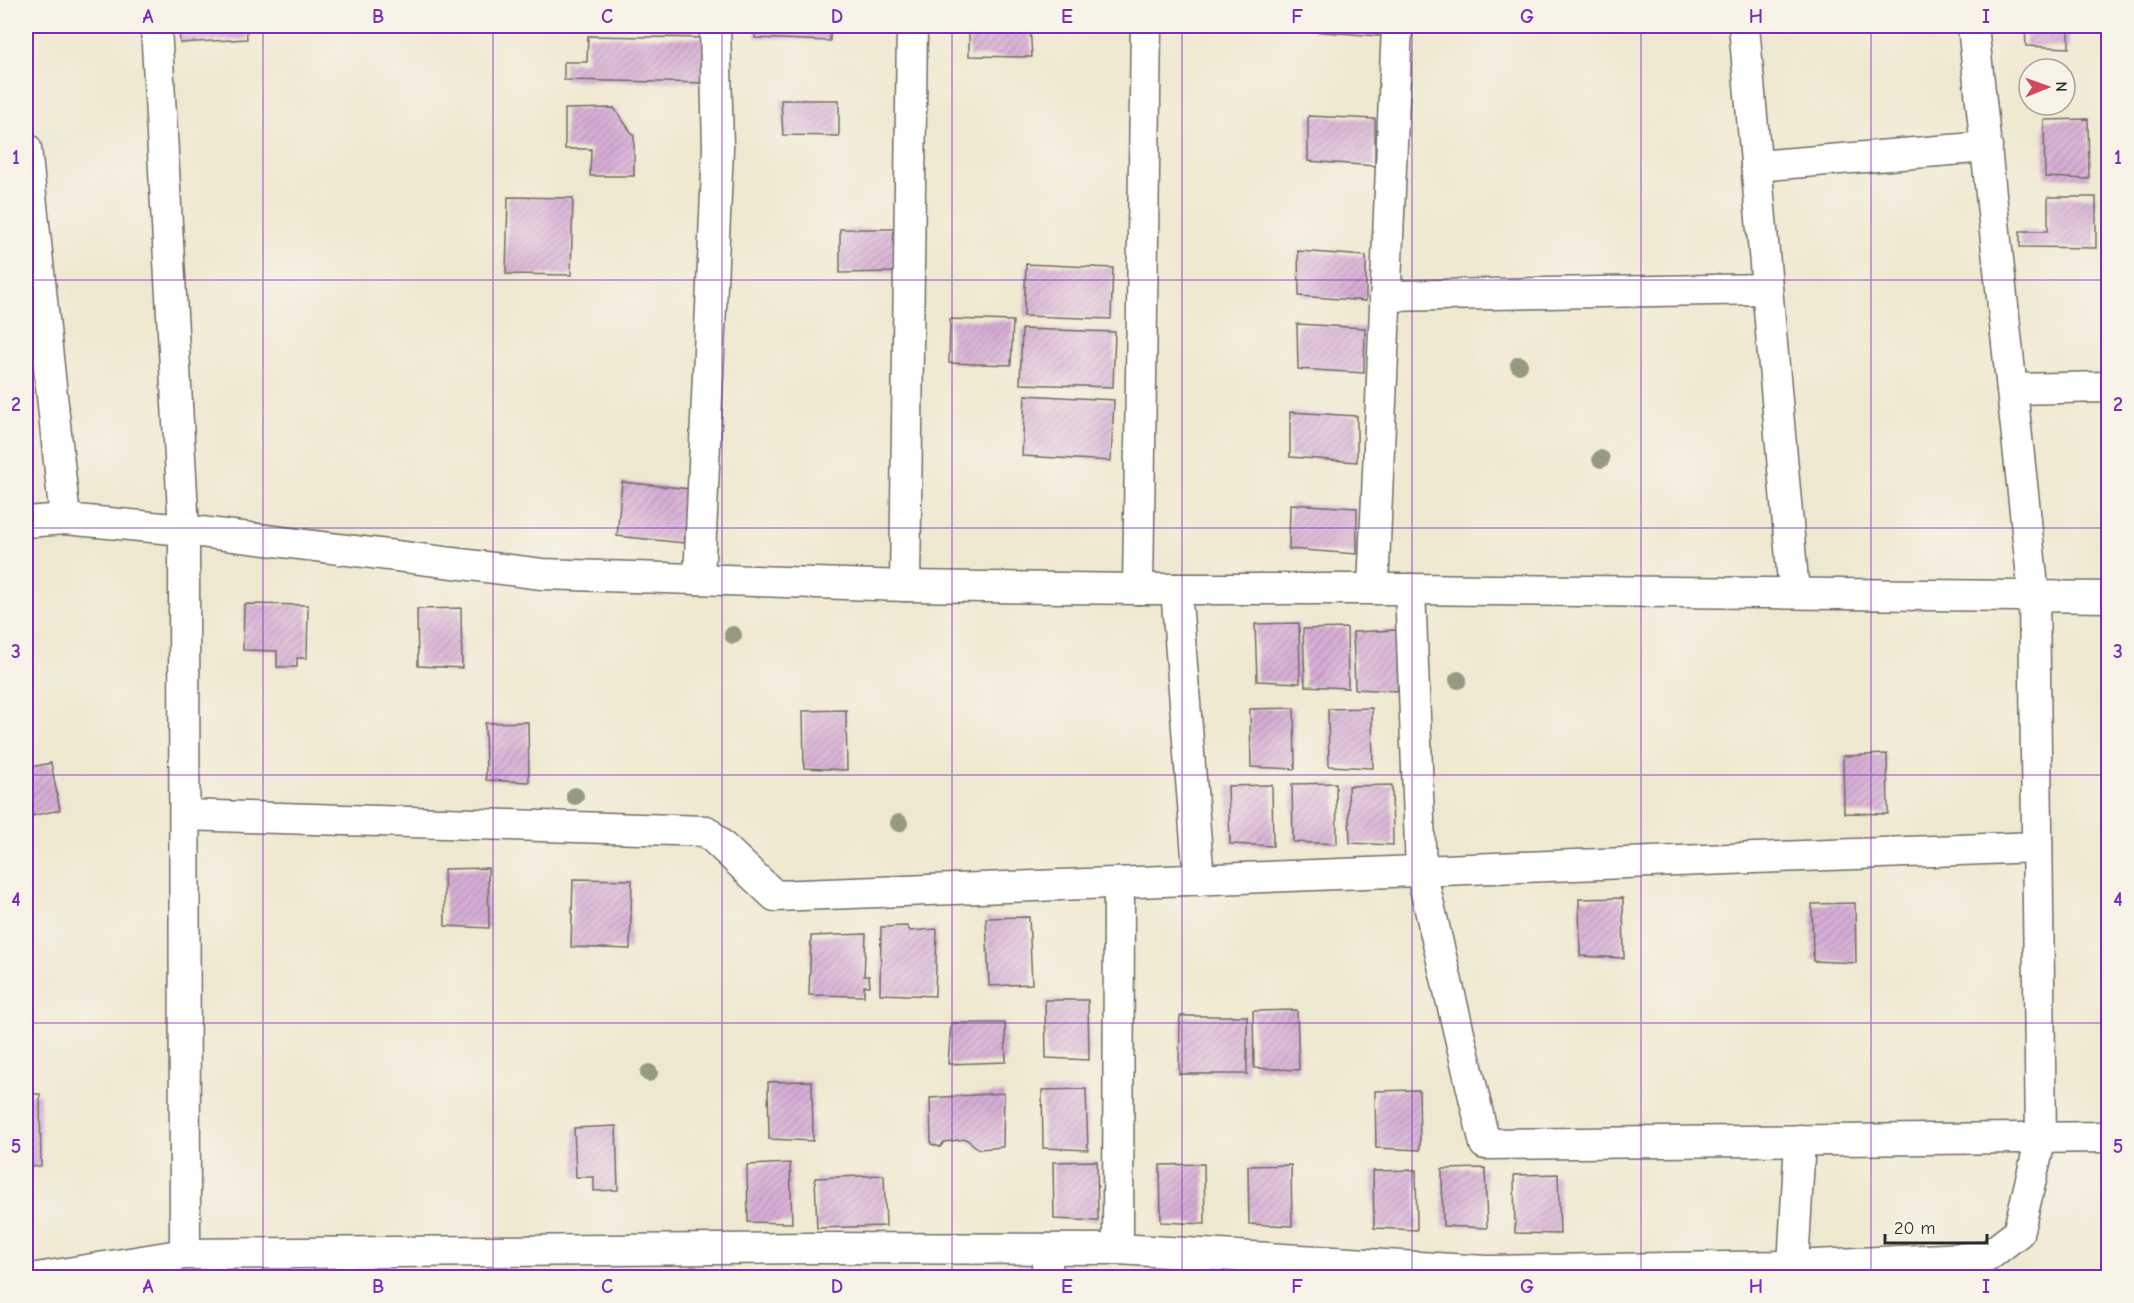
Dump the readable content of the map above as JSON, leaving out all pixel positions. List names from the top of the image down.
{
  "scale_bar": "20 m",
  "north": "right",
  "grid": {
    "columns": [
      "A",
      "B",
      "C",
      "D",
      "E",
      "F",
      "G",
      "H",
      "I"
    ],
    "rows": [
      "1",
      "2",
      "3",
      "4",
      "5"
    ]
  }
}
